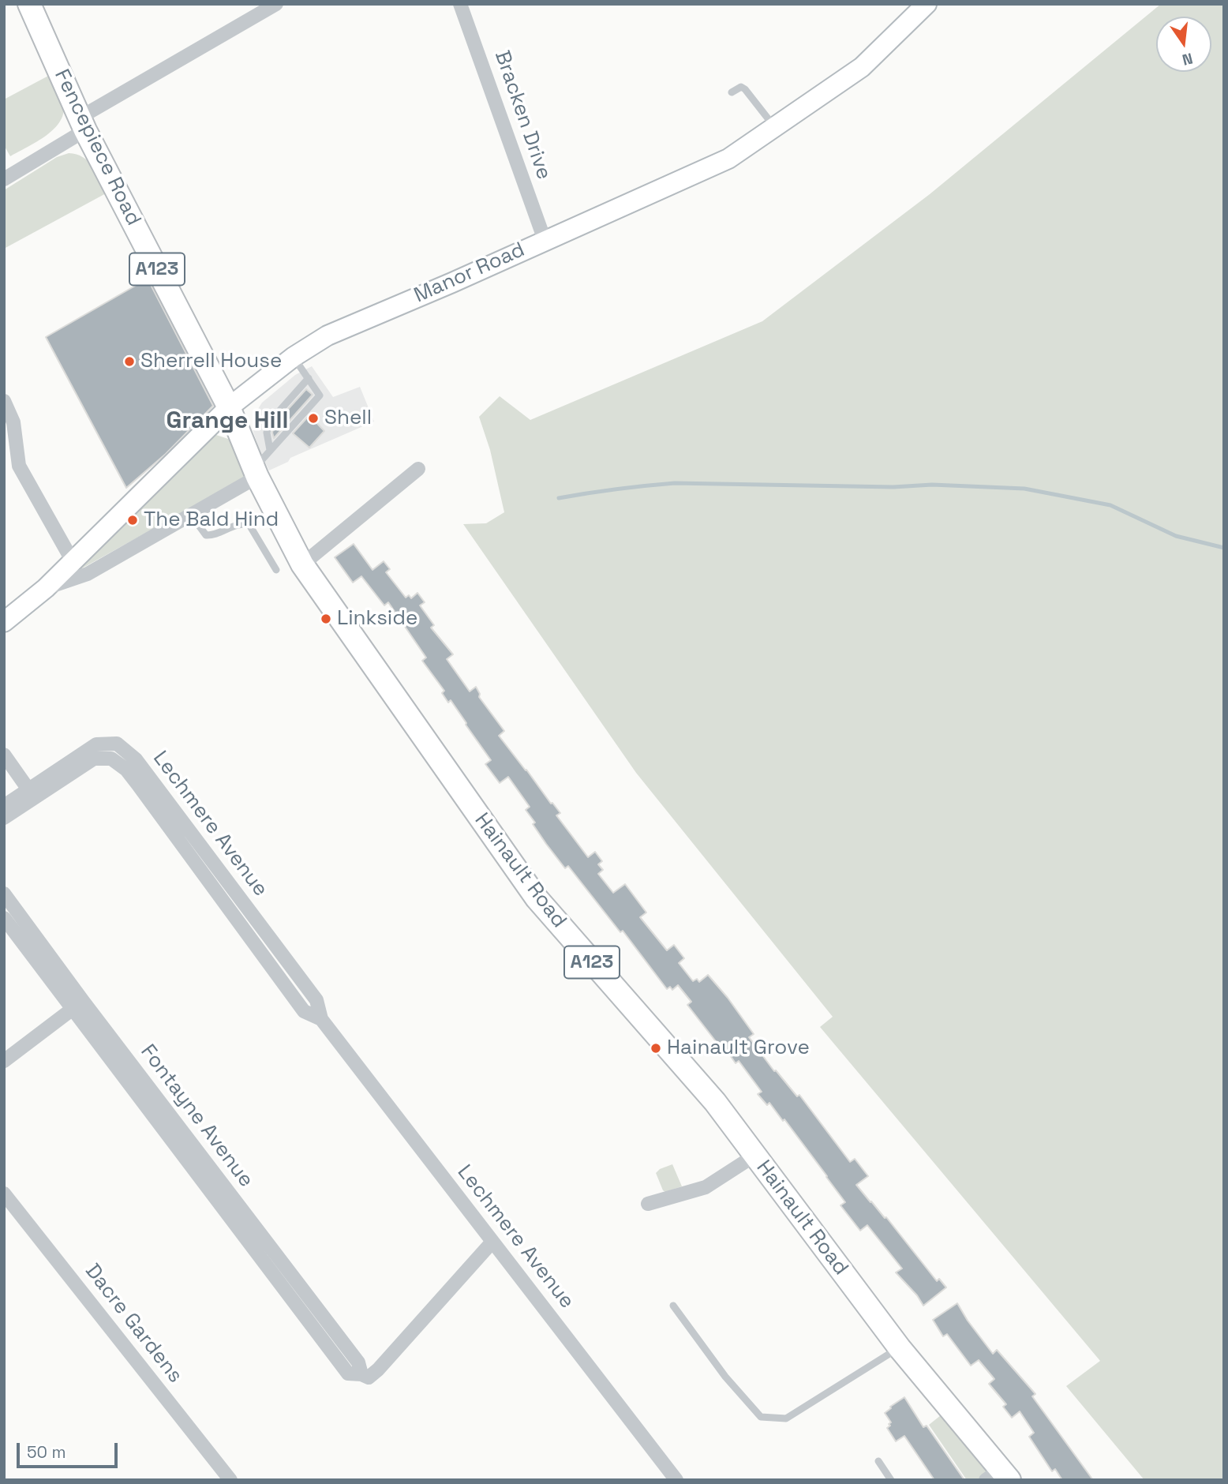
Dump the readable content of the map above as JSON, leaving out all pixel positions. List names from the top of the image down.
{
  "streets": {
    "main road": [
      "Fencepiece Road",
      "A123",
      "Manor Road",
      "Hainault Road"
    ],
    "street": [
      "Bracken Drive",
      "Lechmere Avenue",
      "Fontayne Avenue",
      "Dacre Gardens"
    ]
  },
  "crossings": [
    ["Bracken Drive", "Manor Road"],
    ["Fencepiece Road", "Manor Road"],
    ["Fencepiece Road", "Hainault Road"],
    ["Manor Road", "Hainault Road"],
    ["Lechmere Avenue", "Fontayne Avenue"]
  ],
  "districts": ["Grange Hill"],
  "places": [
    "Sherrell House",
    "Shell",
    "The Bald Hind",
    "Linkside",
    "Hainault Grove"
  ],
  "scale_bar": "50 m",
  "north": "bottom"
}
